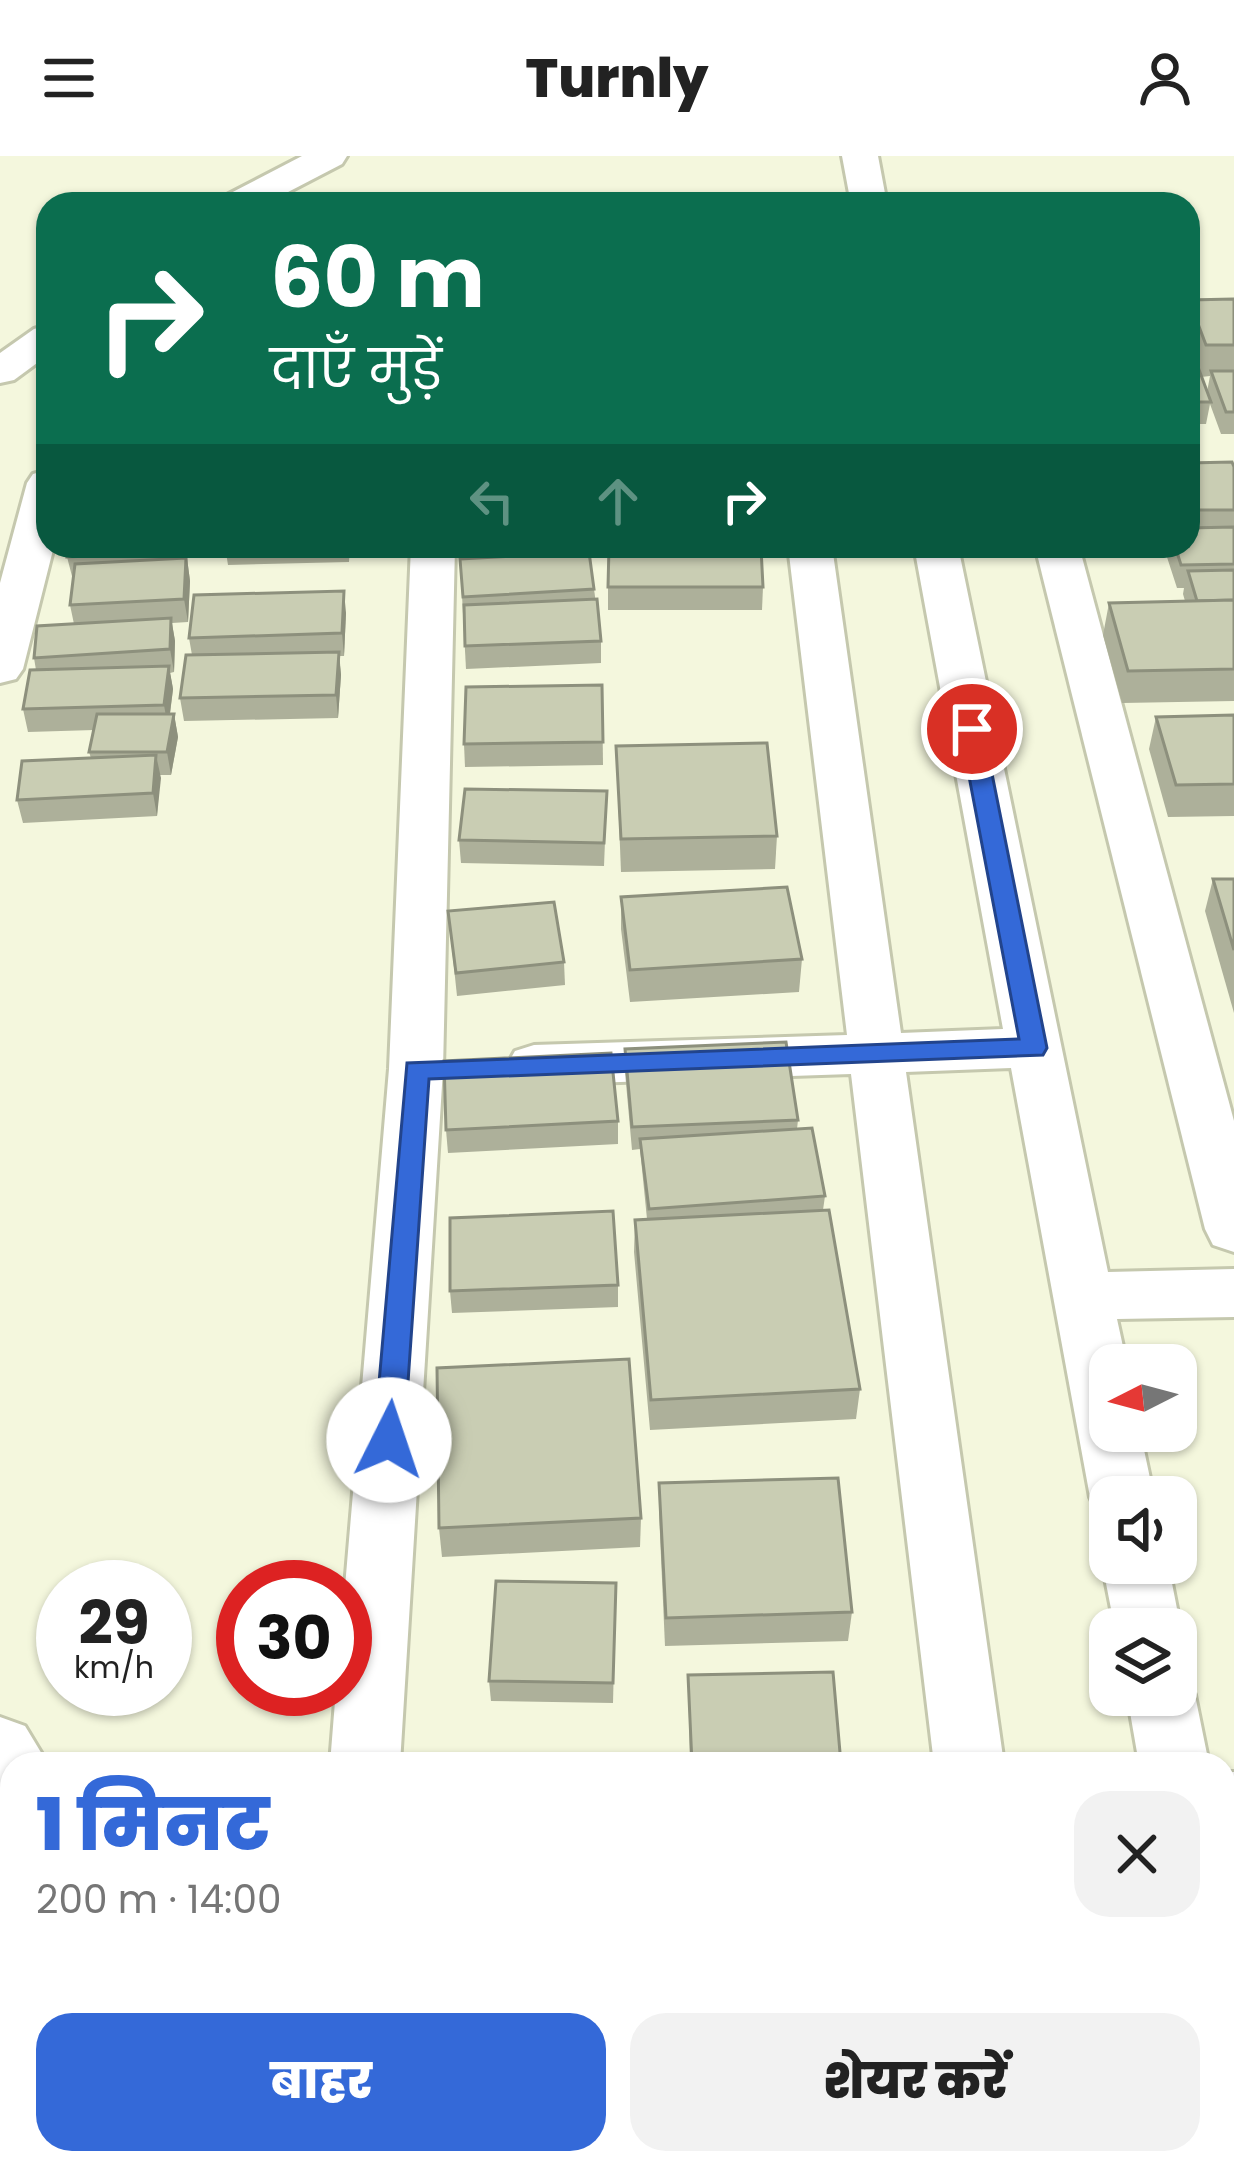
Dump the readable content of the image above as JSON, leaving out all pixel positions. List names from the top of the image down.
{
  "north": "left",
  "page": {
    "header": "Turnly",
    "turn": ["60 m", "दाएँ मुड़ें"],
    "speed": "29 km/h",
    "limit": "30",
    "heading": ["1 मिनट", "200 m · 14:00"],
    "buttons": ["बाहर", "शेयर करें"]
  }
}
